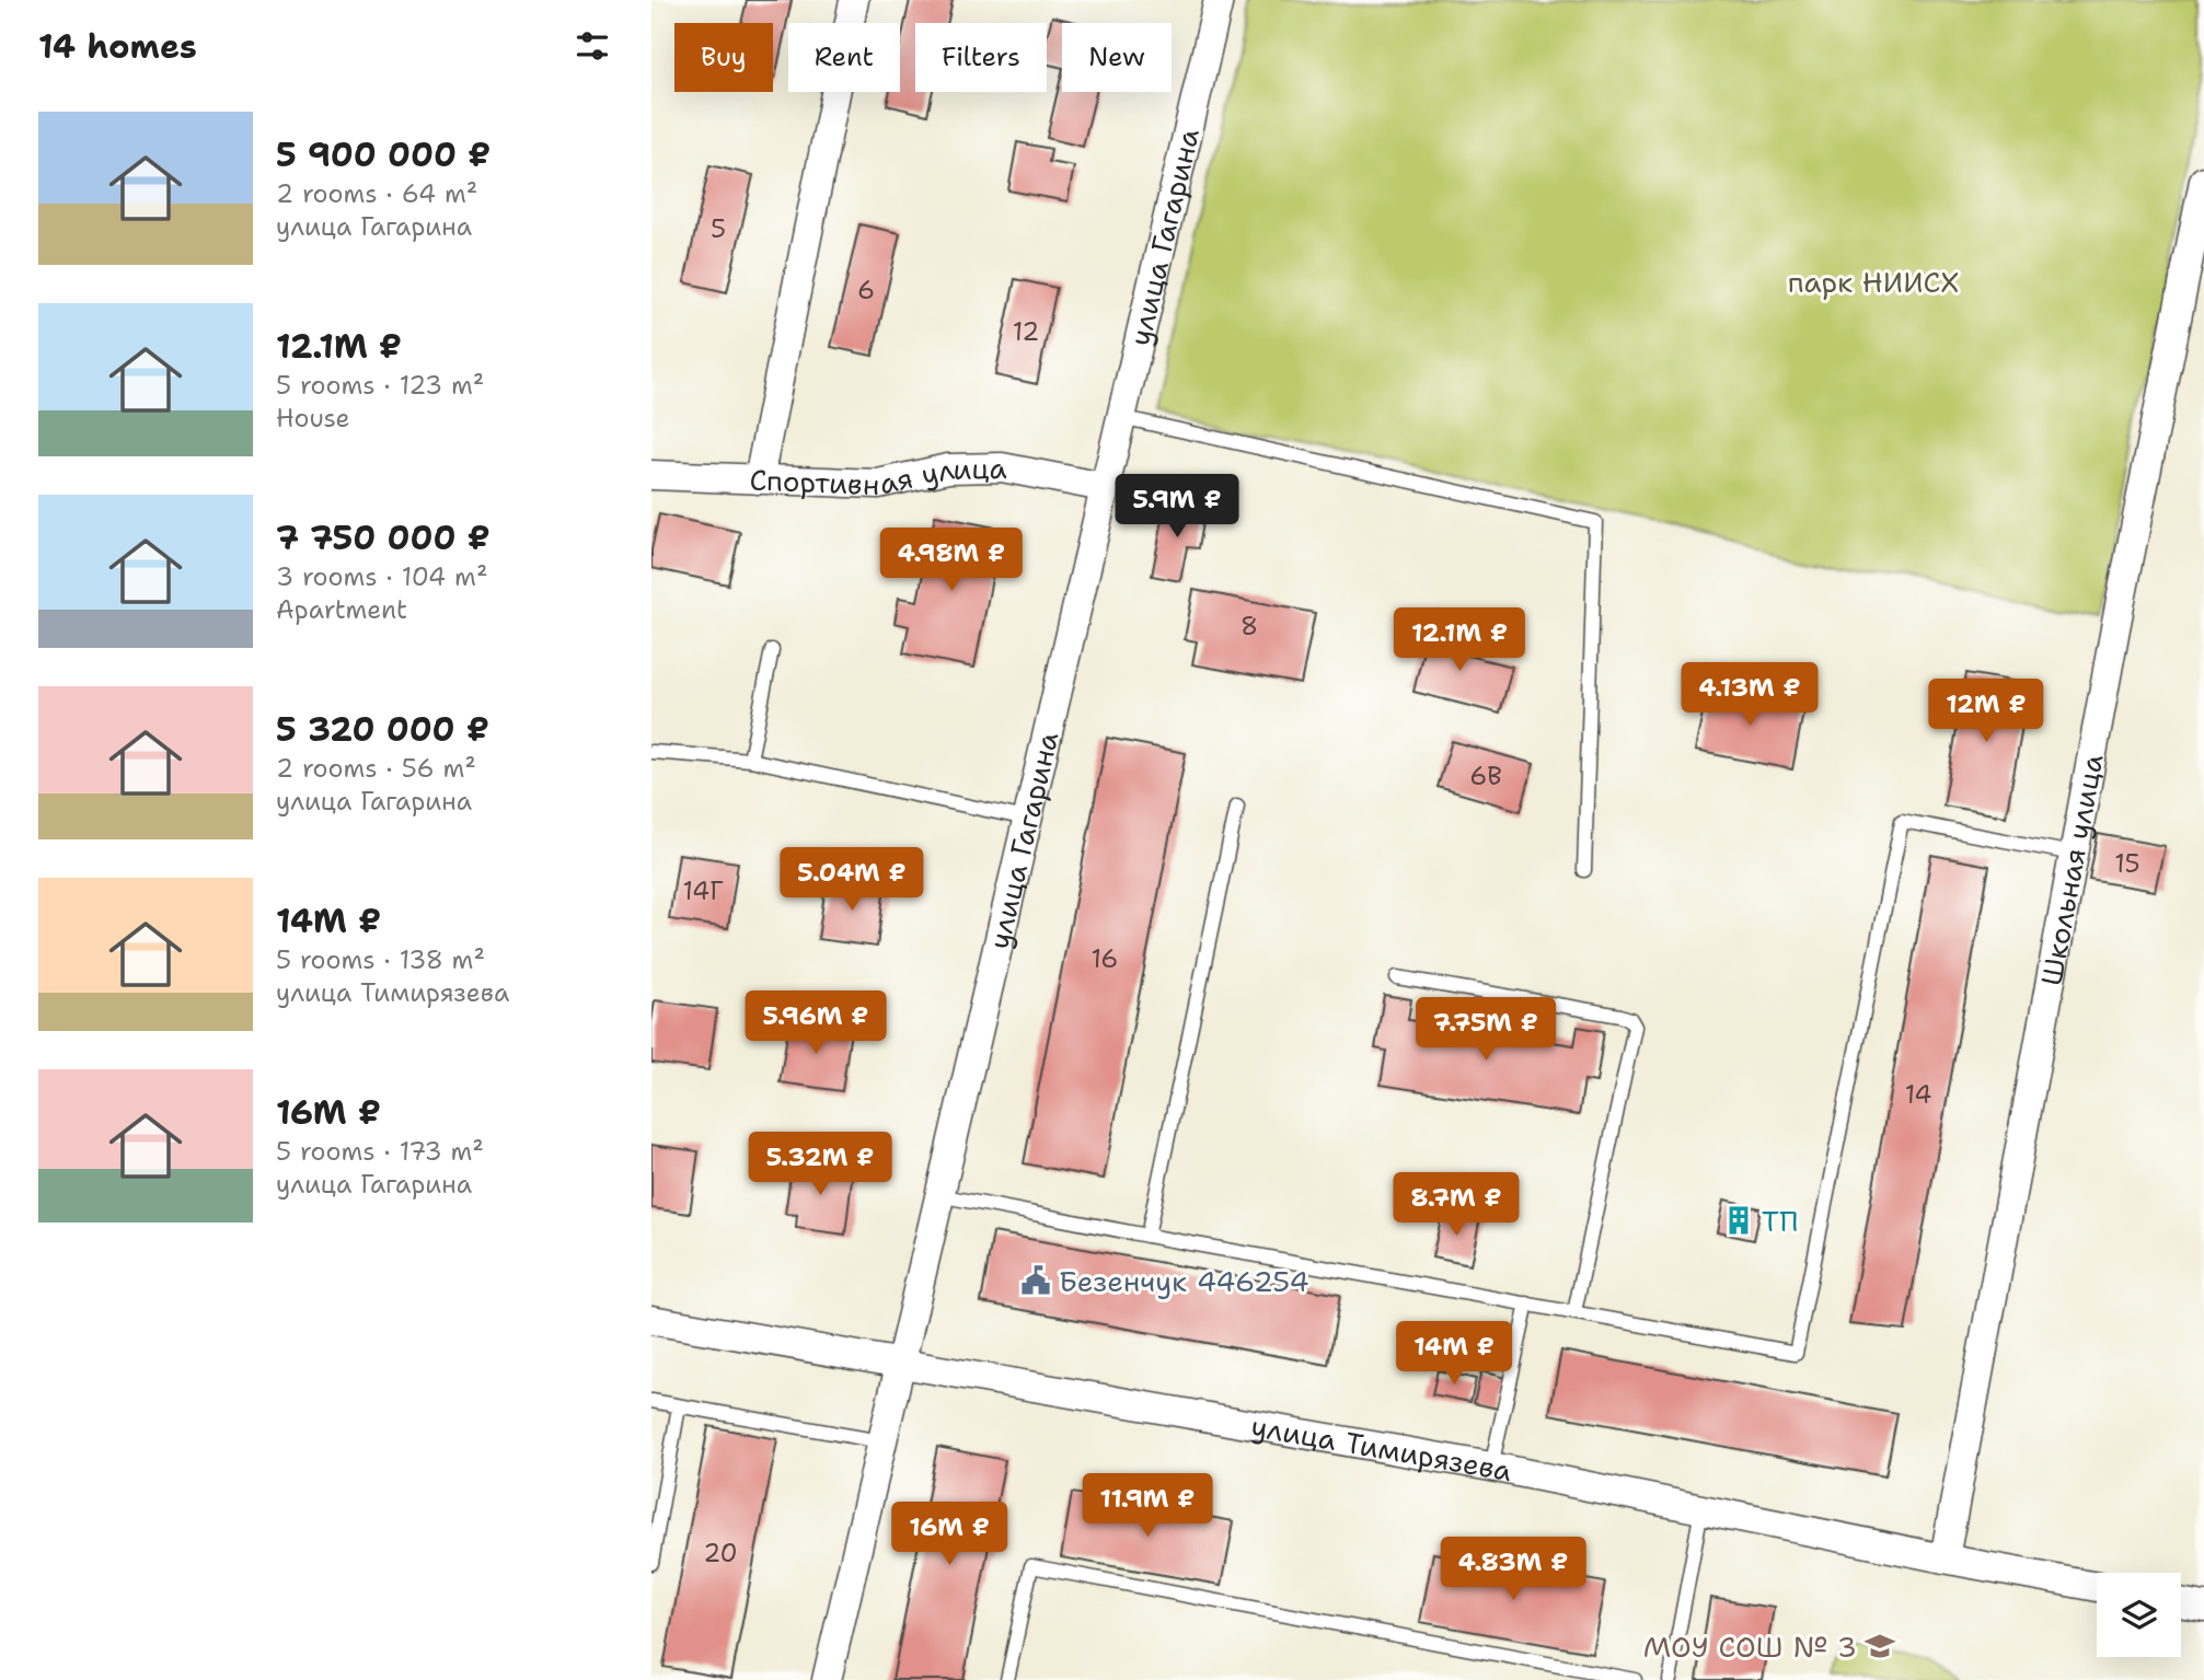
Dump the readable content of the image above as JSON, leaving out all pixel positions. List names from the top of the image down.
{
  "streets": {
    "street": [
      "улица Гагарина",
      "Спортивная улица",
      "Школьная улица",
      "улица Тимирязева"
    ]
  },
  "crossings": [
    ["улица Гагарина", "Спортивная улица"],
    ["улица Гагарина", "улица Тимирязева"],
    ["Школьная улица", "улица Тимирязева"]
  ],
  "parks": ["парк НИИСХ"],
  "places": {
    "building": ["ТП"],
    "public building": ["Безенчук 446254"],
    "school or university": ["МОУ СОШ № 3"]
  },
  "house_numbers": [
    "5",
    "6",
    "12",
    "8",
    "6В",
    "15",
    "14Г",
    "16",
    "14",
    "20"
  ],
  "page": {
    "heading": "14 homes",
    "chip": [
      "Buy",
      "Rent",
      "Filters",
      "New"
    ],
    "list": [
      {
        "name": "5 900 000 ₽",
        "note": "2 rooms · 64 m² · улица Гагарина"
      },
      {
        "name": "12.1M ₽",
        "note": "5 rooms · 123 m² · House"
      },
      {
        "name": "7 750 000 ₽",
        "note": "3 rooms · 104 m² · Apartment"
      },
      {
        "name": "5 320 000 ₽",
        "note": "2 rooms · 56 m² · улица Гагарина"
      },
      {
        "name": "14M ₽",
        "note": "5 rooms · 138 m² · улица Тимирязева"
      },
      {
        "name": "16M ₽",
        "note": "5 rooms · 173 m² · улица Гагарина"
      }
    ],
    "price": [
      "5.9M ₽",
      "4.98M ₽",
      "12.1M ₽",
      "4.13M ₽",
      "12M ₽",
      "5.04M ₽",
      "5.96M ₽",
      "7.75M ₽",
      "5.32M ₽",
      "8.7M ₽",
      "14M ₽",
      "11.9M ₽",
      "16M ₽",
      "4.83M ₽"
    ]
  }
}
